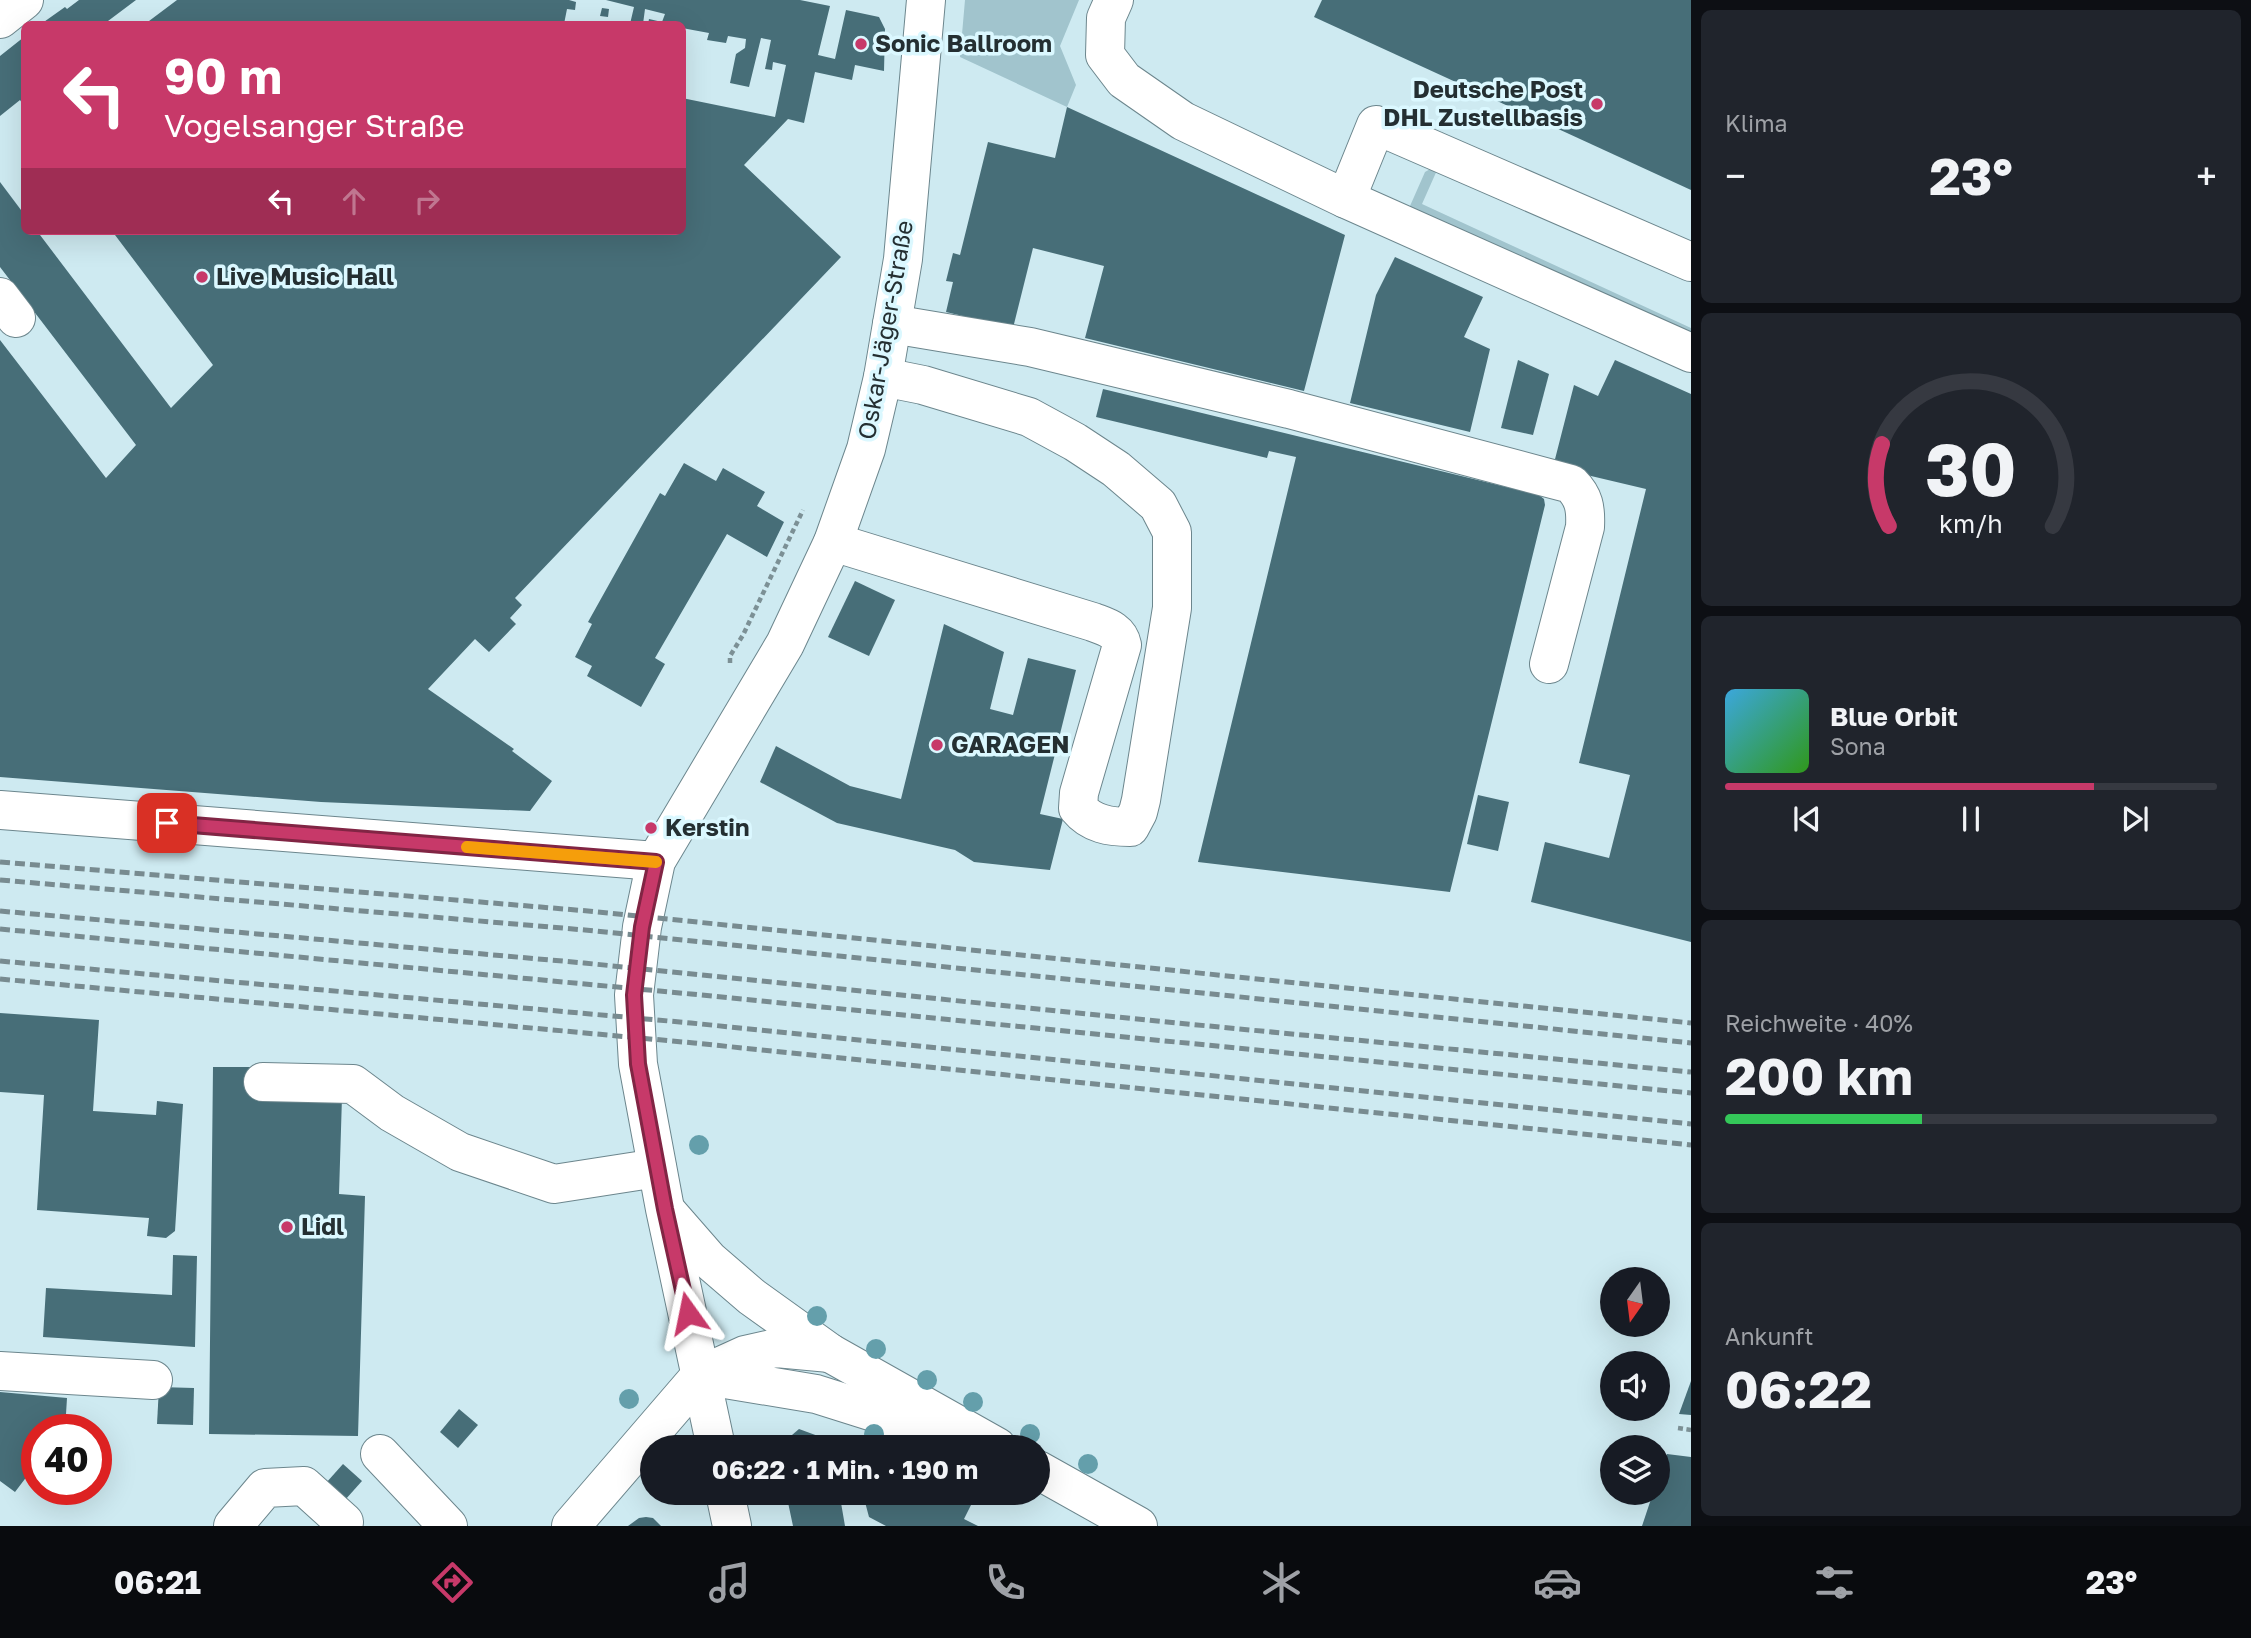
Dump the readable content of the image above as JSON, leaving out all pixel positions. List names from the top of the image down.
{
  "streets": {
    "street": ["Oskar-Jäger-Straße"]
  },
  "places": [
    "Sonic Ballroom",
    "Deutsche Post DHL Zustellbasis",
    "Live Music Hall",
    "GARAGEN",
    "Kerstin",
    "Lidl"
  ],
  "north": "bottom",
  "page": {
    "tile": [
      "Klima",
      ["Reichweite · 40%", "200 km"],
      ["Ankunft", "06:22"]
    ],
    "turn": ["90 m", "Vogelsanger Straße"],
    "heat": ["−", "23°", "+"],
    "song": ["Blue Orbit", "Sona"],
    "limit": "40",
    "trip": "06:22 · 1 Min. · 190 m",
    "tabs": ["06:21", "23°"],
    "gauge": ["30", "km/h"]
  }
}
